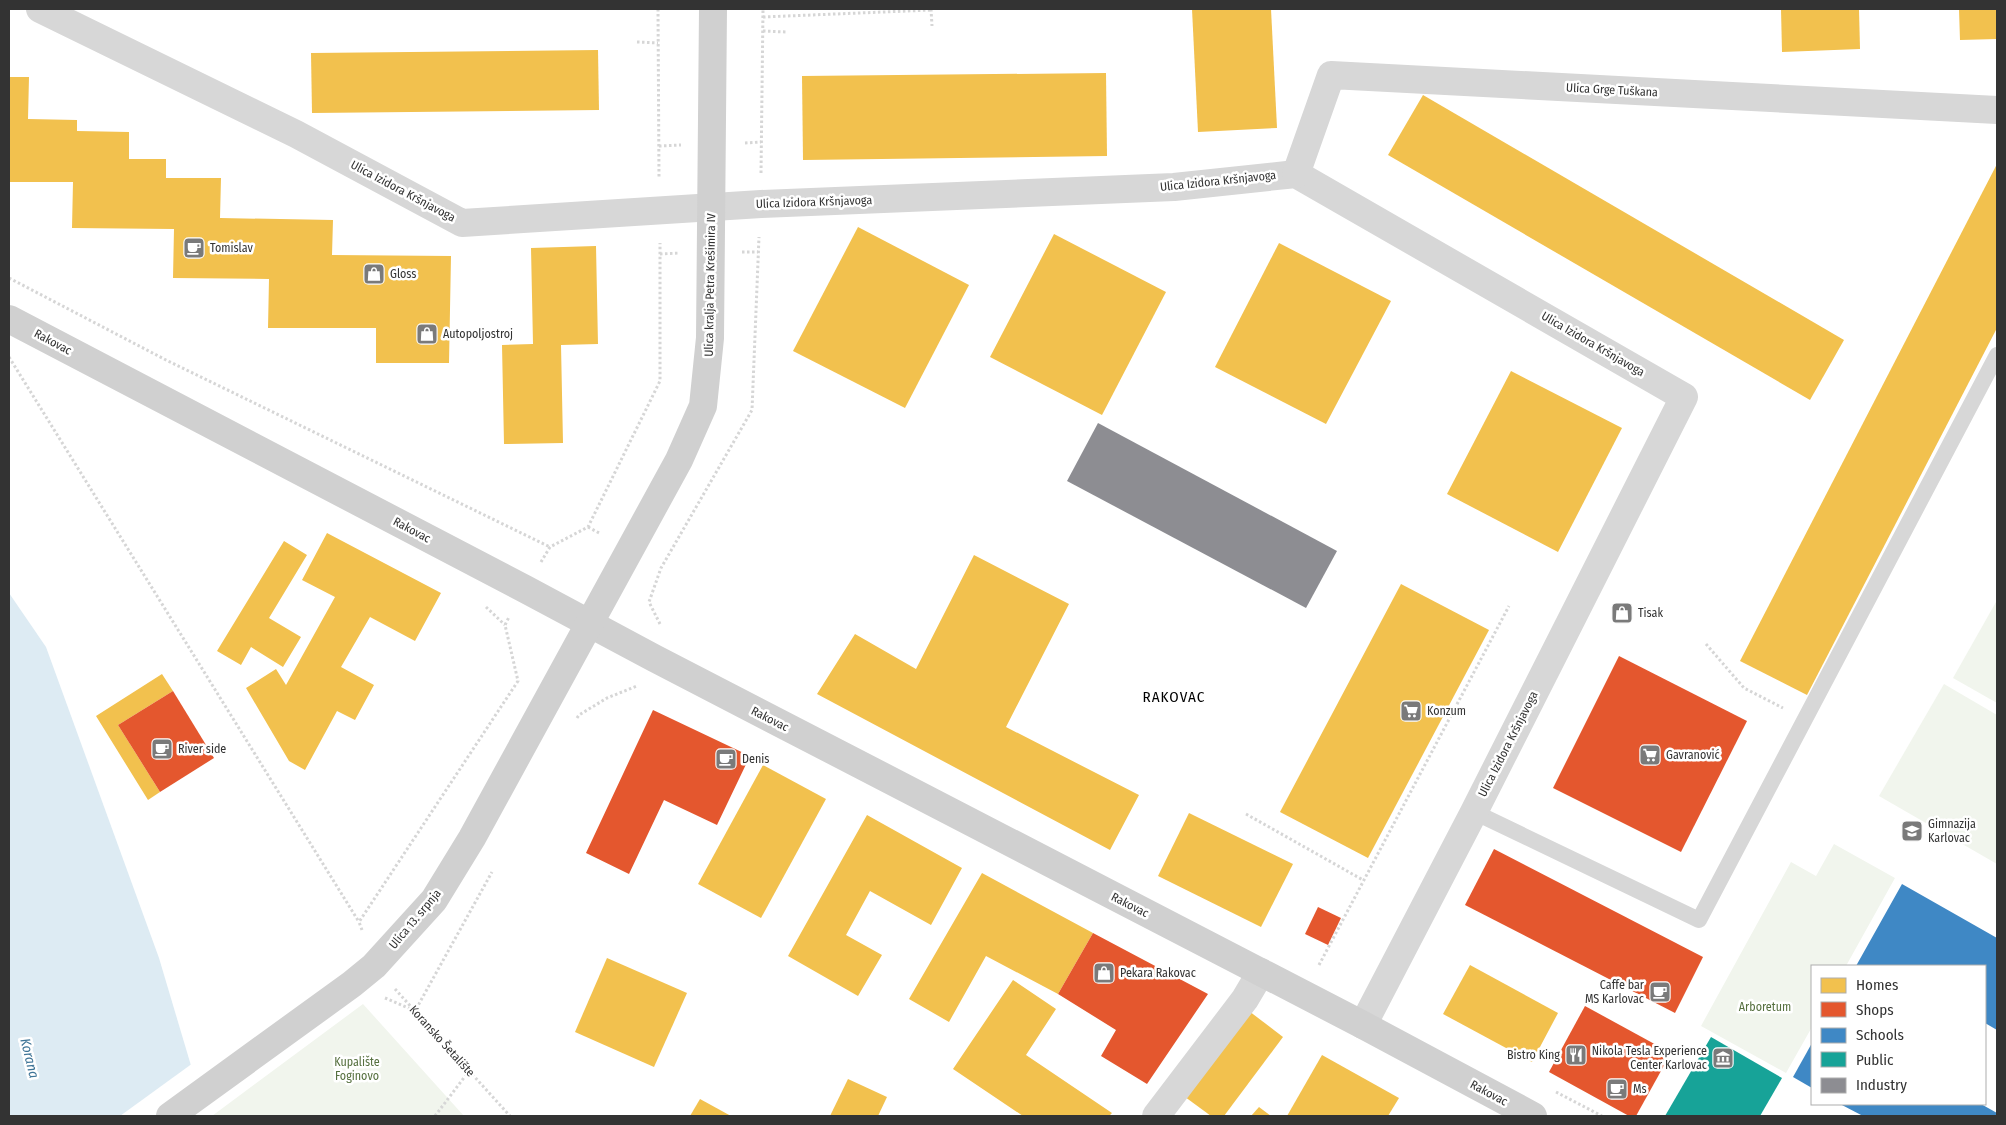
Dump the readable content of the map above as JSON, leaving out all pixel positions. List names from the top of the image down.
{
  "streets": {
    "main road": ["Ulica kralja Petra Krešimira IV", "Rakovac", "Ulica 13. srpnja"],
    "street": ["Ulica Grge Tuškana", "Ulica Izidora Kršnjavoga"],
    "path": ["Koransko Šetalište"]
  },
  "crossings": [
    ["Ulica Grge Tuškana", "Ulica Izidora Kršnjavoga"],
    ["Ulica Izidora Kršnjavoga", "Ulica kralja Petra Krešimira IV"],
    ["Ulica Izidora Kršnjavoga", "Rakovac"],
    ["Ulica kralja Petra Krešimira IV", "Rakovac"],
    ["Ulica kralja Petra Krešimira IV", "Ulica 13. srpnja"],
    ["Rakovac", "Ulica 13. srpnja"],
    ["Ulica 13. srpnja", "Koransko Šetalište"]
  ],
  "districts": ["RAKOVAC"],
  "water": ["Korana"],
  "parks": ["Arboretum", "Kupalište Foginovo"],
  "places": {
    "cafe": [
      "Tomislav",
      "River side",
      "Denis",
      "Caffe bar MS Karlovac",
      "Ms"
    ],
    "shop": [
      "Gloss",
      "Autopoljostroj",
      "Tisak",
      "Pekara Rakovac"
    ],
    "supermarket": ["Konzum", "Gavranović"],
    "school or university": ["Gimnazija Karlovac"],
    "restaurant": ["Bistro King"],
    "museum": ["Nikola Tesla Experience Center Karlovac"]
  },
  "legend": [
    "Homes",
    "Shops",
    "Schools",
    "Public",
    "Industry"
  ]
}
